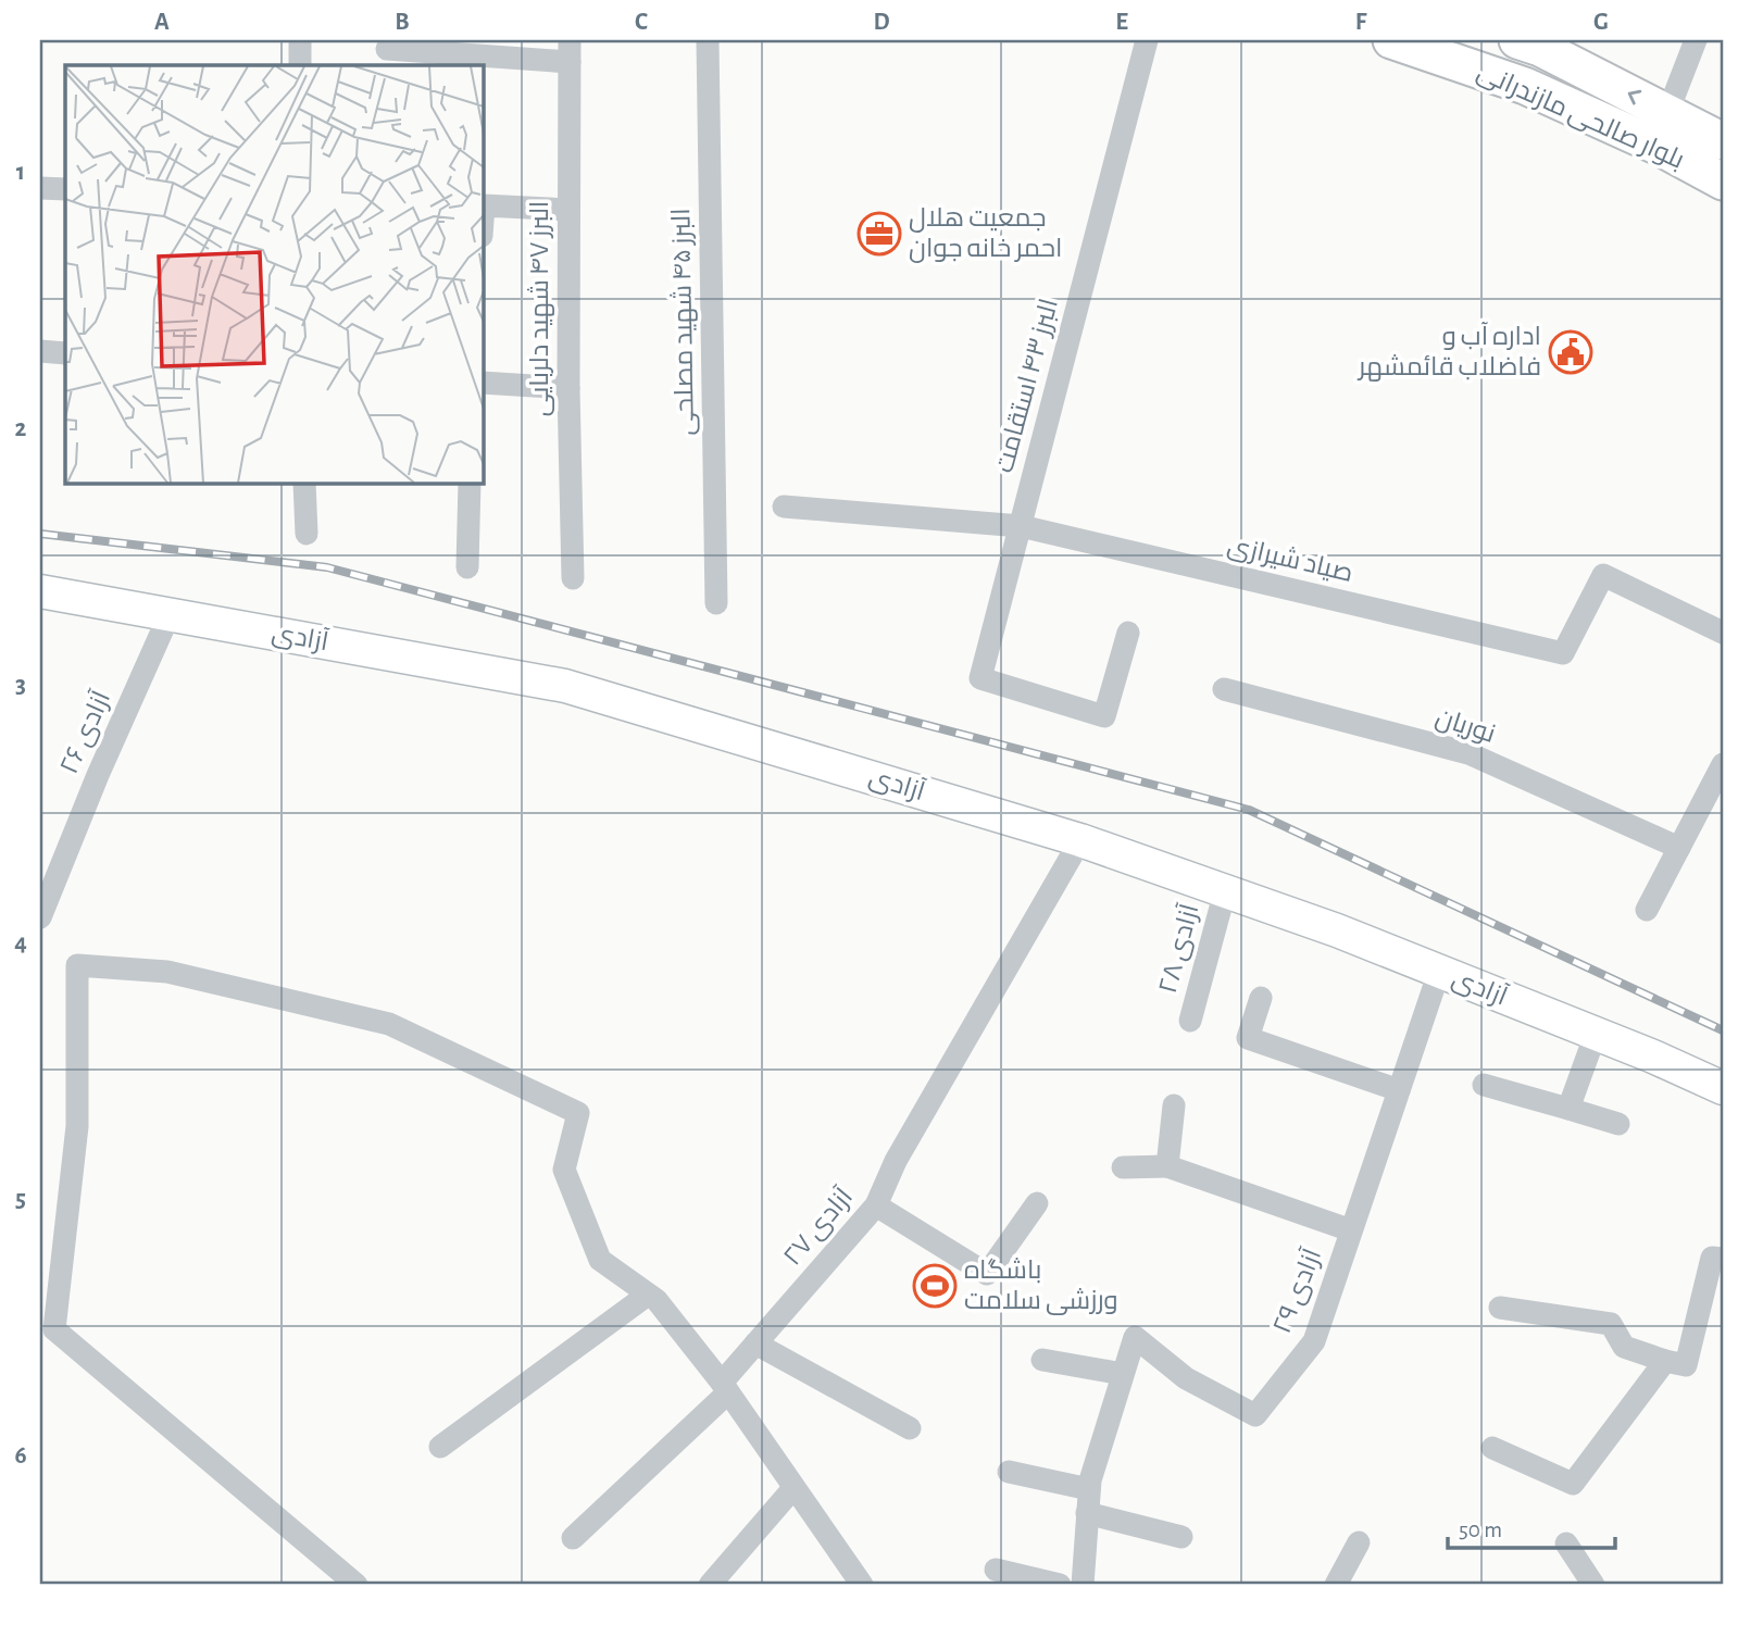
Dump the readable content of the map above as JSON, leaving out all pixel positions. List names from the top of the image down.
{
  "streets": {
    "main road": ["بلوار صالحی مازندرانی", "آزادی"],
    "street": [
      "البرز ۴۷ شهید دلربایی",
      "البرز ۴۵ شهید مصلحی",
      "البرز ۴۳ استقامت",
      "صیاد شیرازی",
      "نوریان",
      "آزادی ۲۶",
      "آزادی ۲۸",
      "آزادی ۲۷",
      "آزادی ۲۹"
    ]
  },
  "crossings": [
    ["البرز ۴۳ استقامت", "صیاد شیرازی"],
    ["آزادی", "آزادی ۲۶"],
    ["آزادی", "آزادی ۲۸"],
    ["آزادی", "آزادی ۲۷"],
    ["آزادی", "آزادی ۲۹"]
  ],
  "places": {
    "office": ["جمعیت هلال احمر خانه جوان"],
    "public building": ["اداره آب و فاضلاب قائمشهر"],
    "sports": ["باشگاه ورزشی سلامت"]
  },
  "scale_bar": "50 m",
  "grid": {
    "columns": [
      "A",
      "B",
      "C",
      "D",
      "E",
      "F",
      "G"
    ],
    "rows": [
      "1",
      "2",
      "3",
      "4",
      "5",
      "6"
    ]
  }
}
